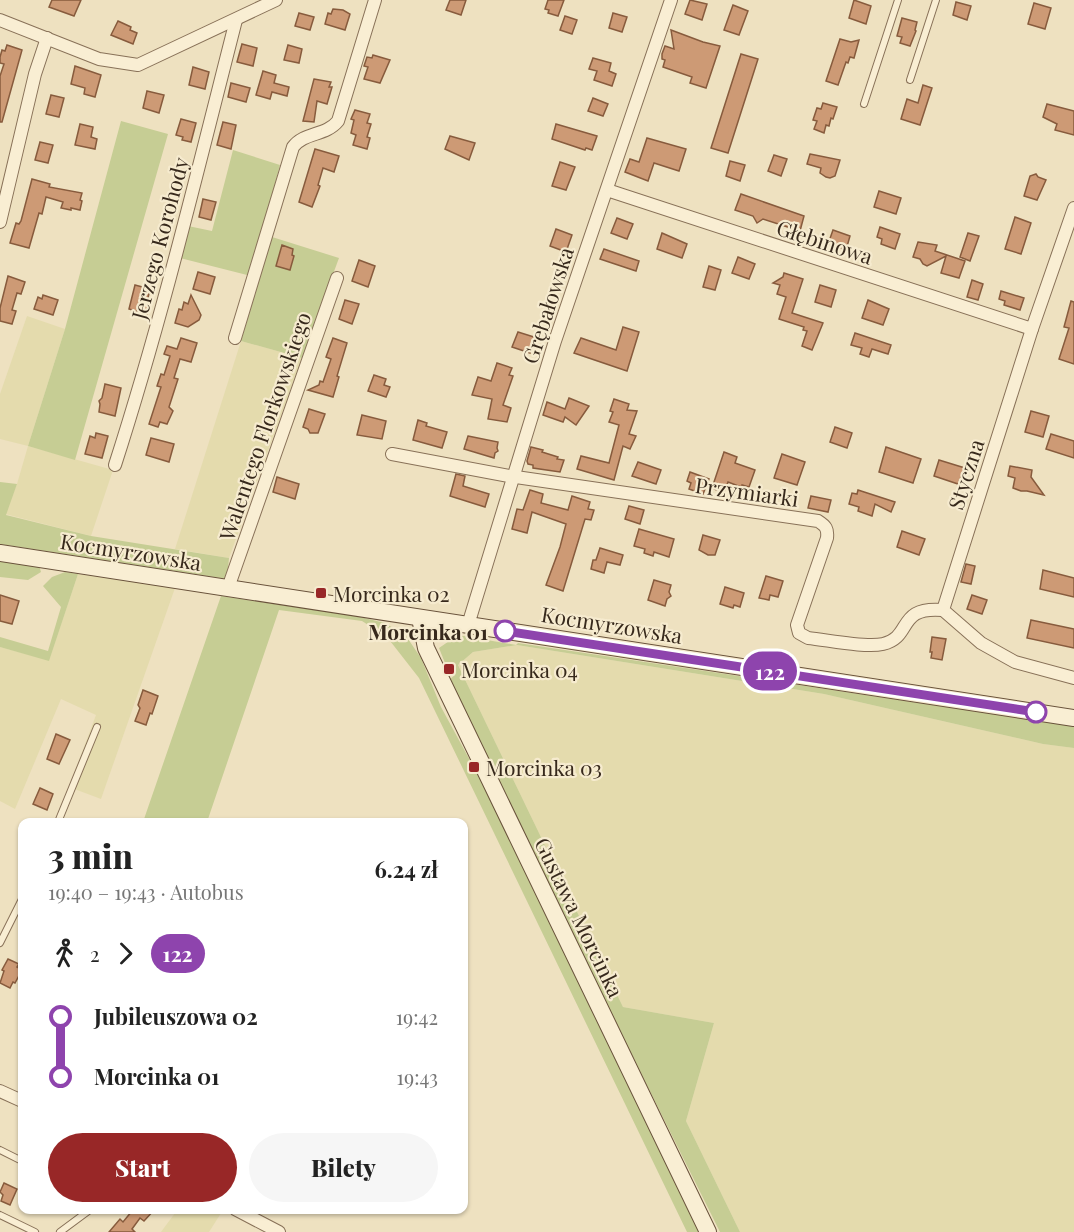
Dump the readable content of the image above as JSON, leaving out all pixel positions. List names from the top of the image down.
{
  "streets": {
    "main road": ["Kocmyrzowska", "Gustawa Morcinka"],
    "street": [
      "Jerzego Korohody",
      "Głębinowa",
      "Grębałowska",
      "Walentego Florkowskiego",
      "Styczna",
      "Przymiarki"
    ]
  },
  "crossings": [
    ["Głębinowa", "Grębałowska"],
    ["Głębinowa", "Styczna"],
    ["Grębałowska", "Przymiarki"],
    ["Grębałowska", "Kocmyrzowska"],
    ["Walentego Florkowskiego", "Kocmyrzowska"],
    ["Styczna", "Przymiarki"],
    ["Kocmyrzowska", "Gustawa Morcinka"]
  ],
  "places": {
    "transit": ["Morcinka 02", "Morcinka 04", "Morcinka 03"],
    "other": ["Morcinka 01"]
  },
  "lines": ["bus line 122"],
  "page": {
    "on_map": "122",
    "heading": ["3 min", "19:40 – 19:43 · Autobus", "6.24 zł"],
    "legs": ["2", "122"],
    "list": [
      {
        "name": "Jubileuszowa 02",
        "value": "19:42"
      },
      {
        "name": "Morcinka 01",
        "value": "19:43"
      }
    ],
    "buttons": ["Start", "Bilety"]
  }
}
